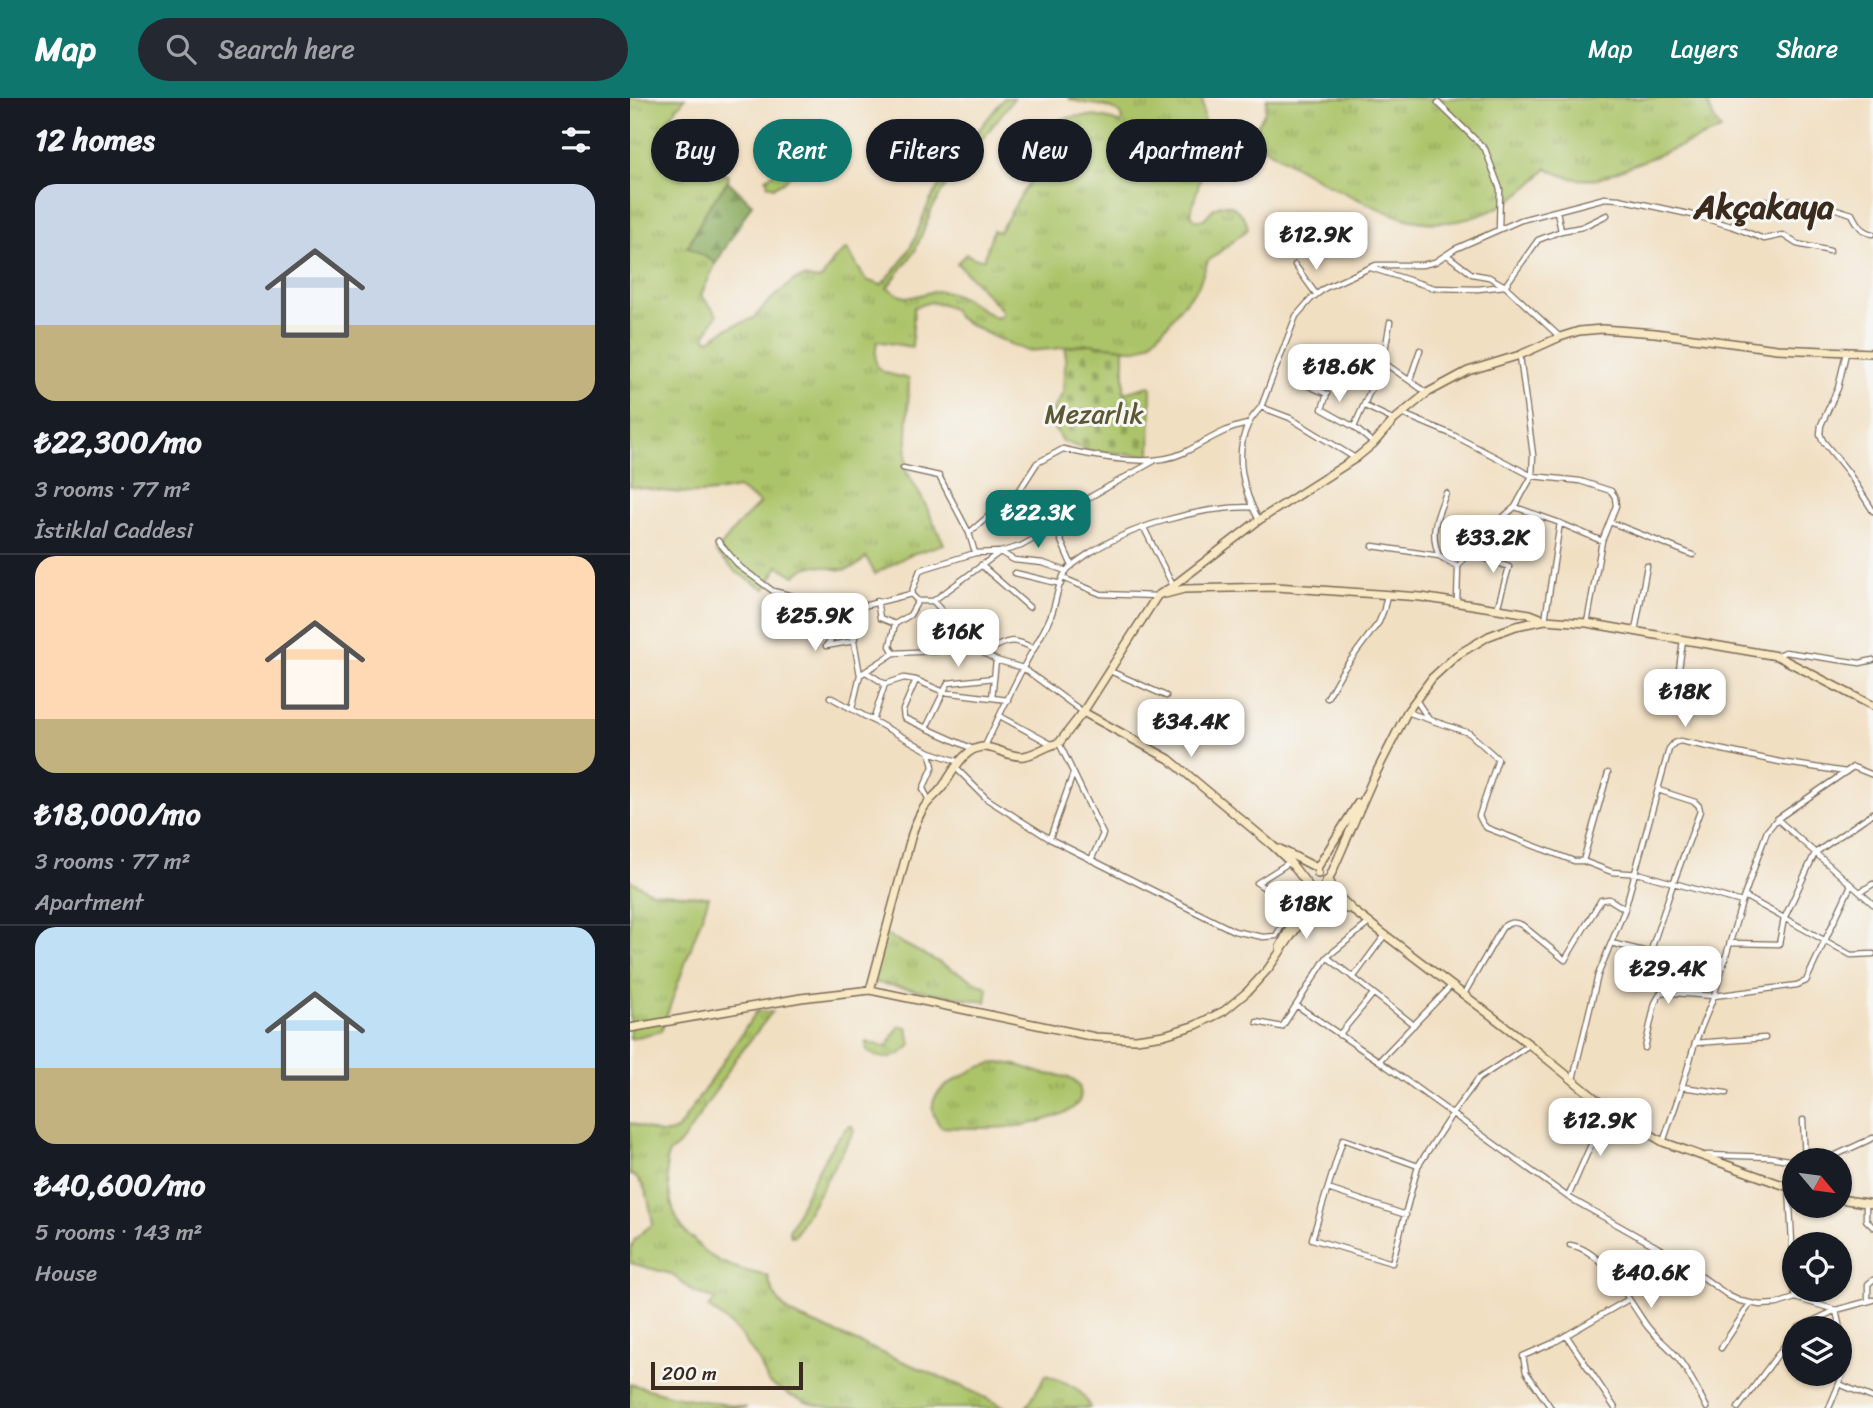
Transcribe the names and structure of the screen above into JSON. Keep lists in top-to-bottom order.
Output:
{
  "districts": ["Akçakaya"],
  "parks": ["Mezarlık"],
  "scale_bar": "200 m",
  "north": "bottom right",
  "page": {
    "header": "Map",
    "search": "Search here",
    "nav": ["Map", "Layers", "Share"],
    "heading": "12 homes",
    "chip": [
      "Buy",
      "Rent",
      "Filters",
      "New",
      "Apartment"
    ],
    "list": [
      {
        "name": "₺22,300/mo",
        "note": "3 rooms · 77 m² · İstiklal Caddesi"
      },
      {
        "name": "₺18,000/mo",
        "note": "3 rooms · 77 m² · Apartment"
      },
      {
        "name": "₺40,600/mo",
        "note": "5 rooms · 143 m² · House"
      }
    ],
    "price": [
      "₺12.9K",
      "₺18.6K",
      "₺22.3K",
      "₺33.2K",
      "₺25.9K",
      "₺16K",
      "₺18K",
      "₺34.4K",
      "₺18K",
      "₺29.4K",
      "₺12.9K",
      "₺40.6K"
    ],
    "scale": "200 m"
  }
}
